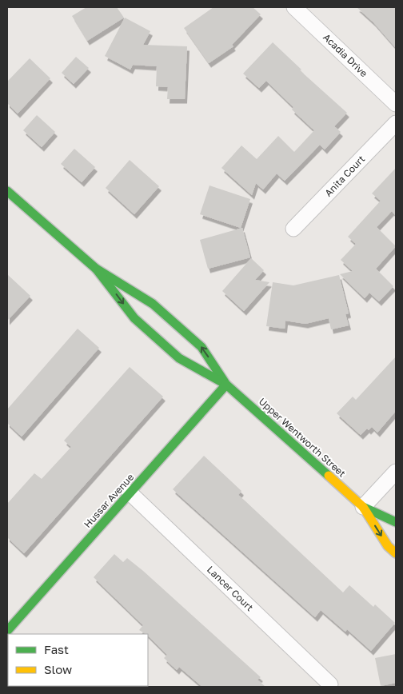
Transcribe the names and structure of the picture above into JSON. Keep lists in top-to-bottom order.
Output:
{
  "streets": {
    "main road": ["Upper Wentworth Street", "Hussar Avenue"],
    "street": ["Acadia Drive", "Anita Court", "Lancer Court"]
  },
  "crossings": [
    ["Upper Wentworth Street", "Hussar Avenue"],
    ["Hussar Avenue", "Lancer Court"]
  ],
  "legend": ["Fast", "Slow"]
}
